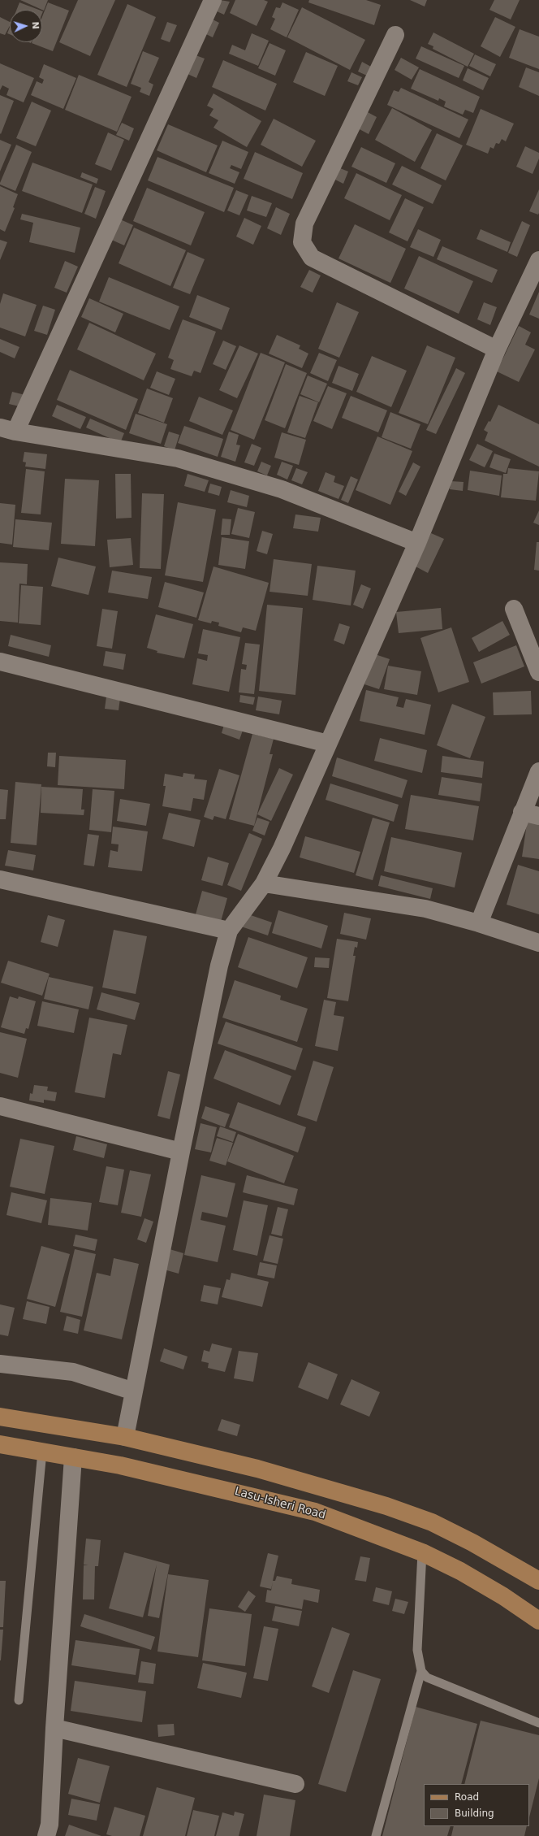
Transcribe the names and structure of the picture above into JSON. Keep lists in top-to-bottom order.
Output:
{
  "streets": {
    "main road": ["Lasu-Isheri Road"]
  },
  "legend": ["Road", "Building"],
  "north": "right"
}
